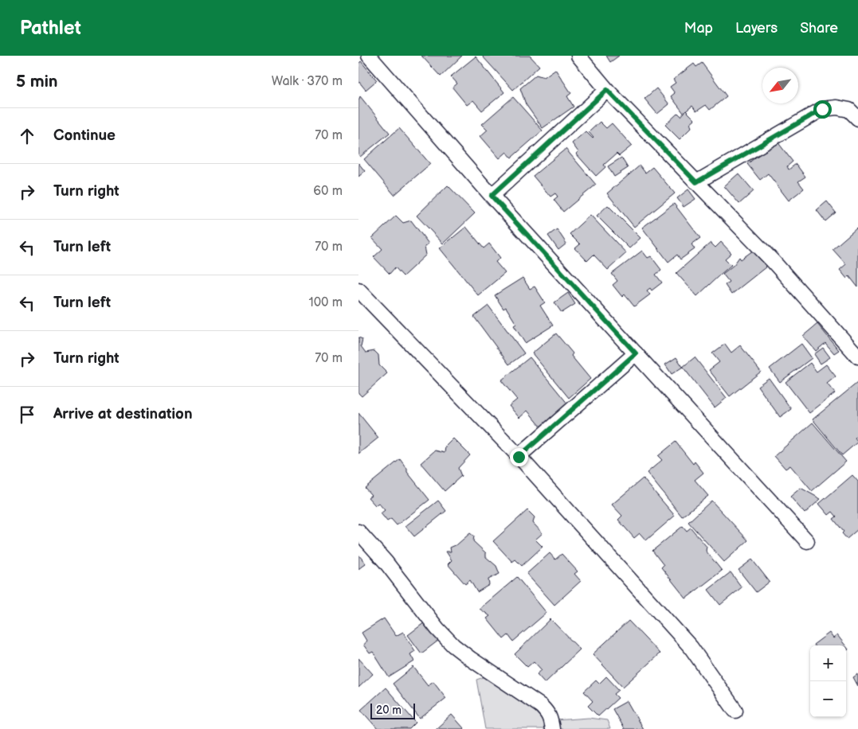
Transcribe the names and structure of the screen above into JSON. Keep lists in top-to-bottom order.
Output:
{
  "scale_bar": "20 m",
  "north": "bottom left",
  "page": {
    "header": "Pathlet",
    "nav": ["Map", "Layers", "Share"],
    "heading": ["5 min", "Walk · 370 m"],
    "list": [
      ["Continue", "70 m"],
      ["Turn right", "60 m"],
      ["Turn left", "70 m"],
      ["Turn left", "100 m"],
      ["Turn right", "70 m"],
      "Arrive at destination"
    ],
    "map_buttons": ["+", "−"],
    "scale": "20 m"
  }
}
